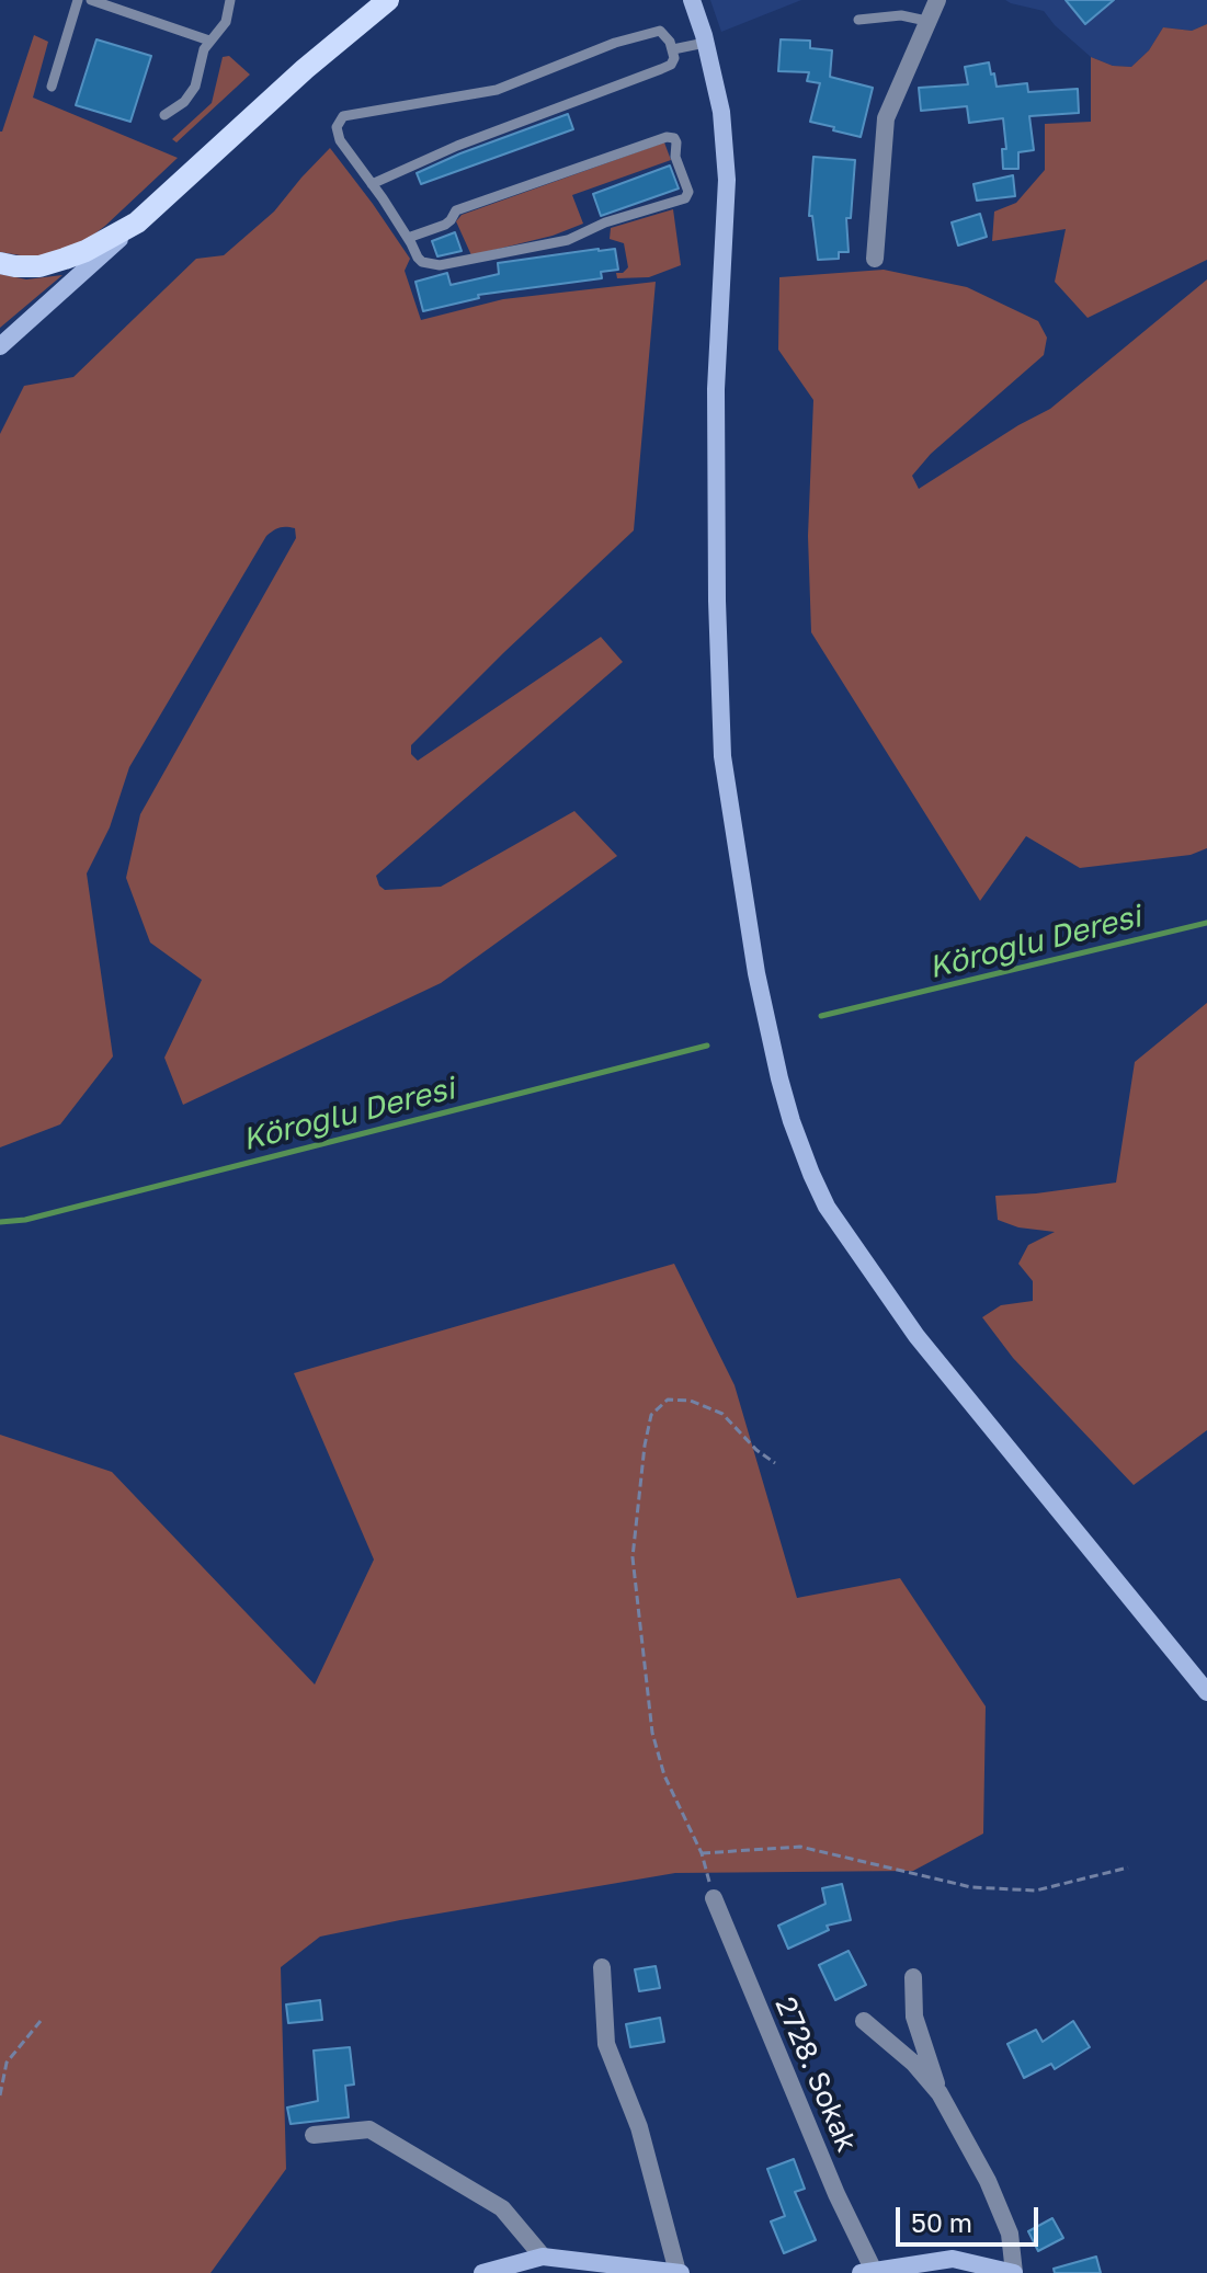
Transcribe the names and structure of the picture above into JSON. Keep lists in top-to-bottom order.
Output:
{
  "streets": {
    "street": ["2728. Sokak"]
  },
  "water": ["Köroğlu Deresi"],
  "scale_bar": "50 m"
}
